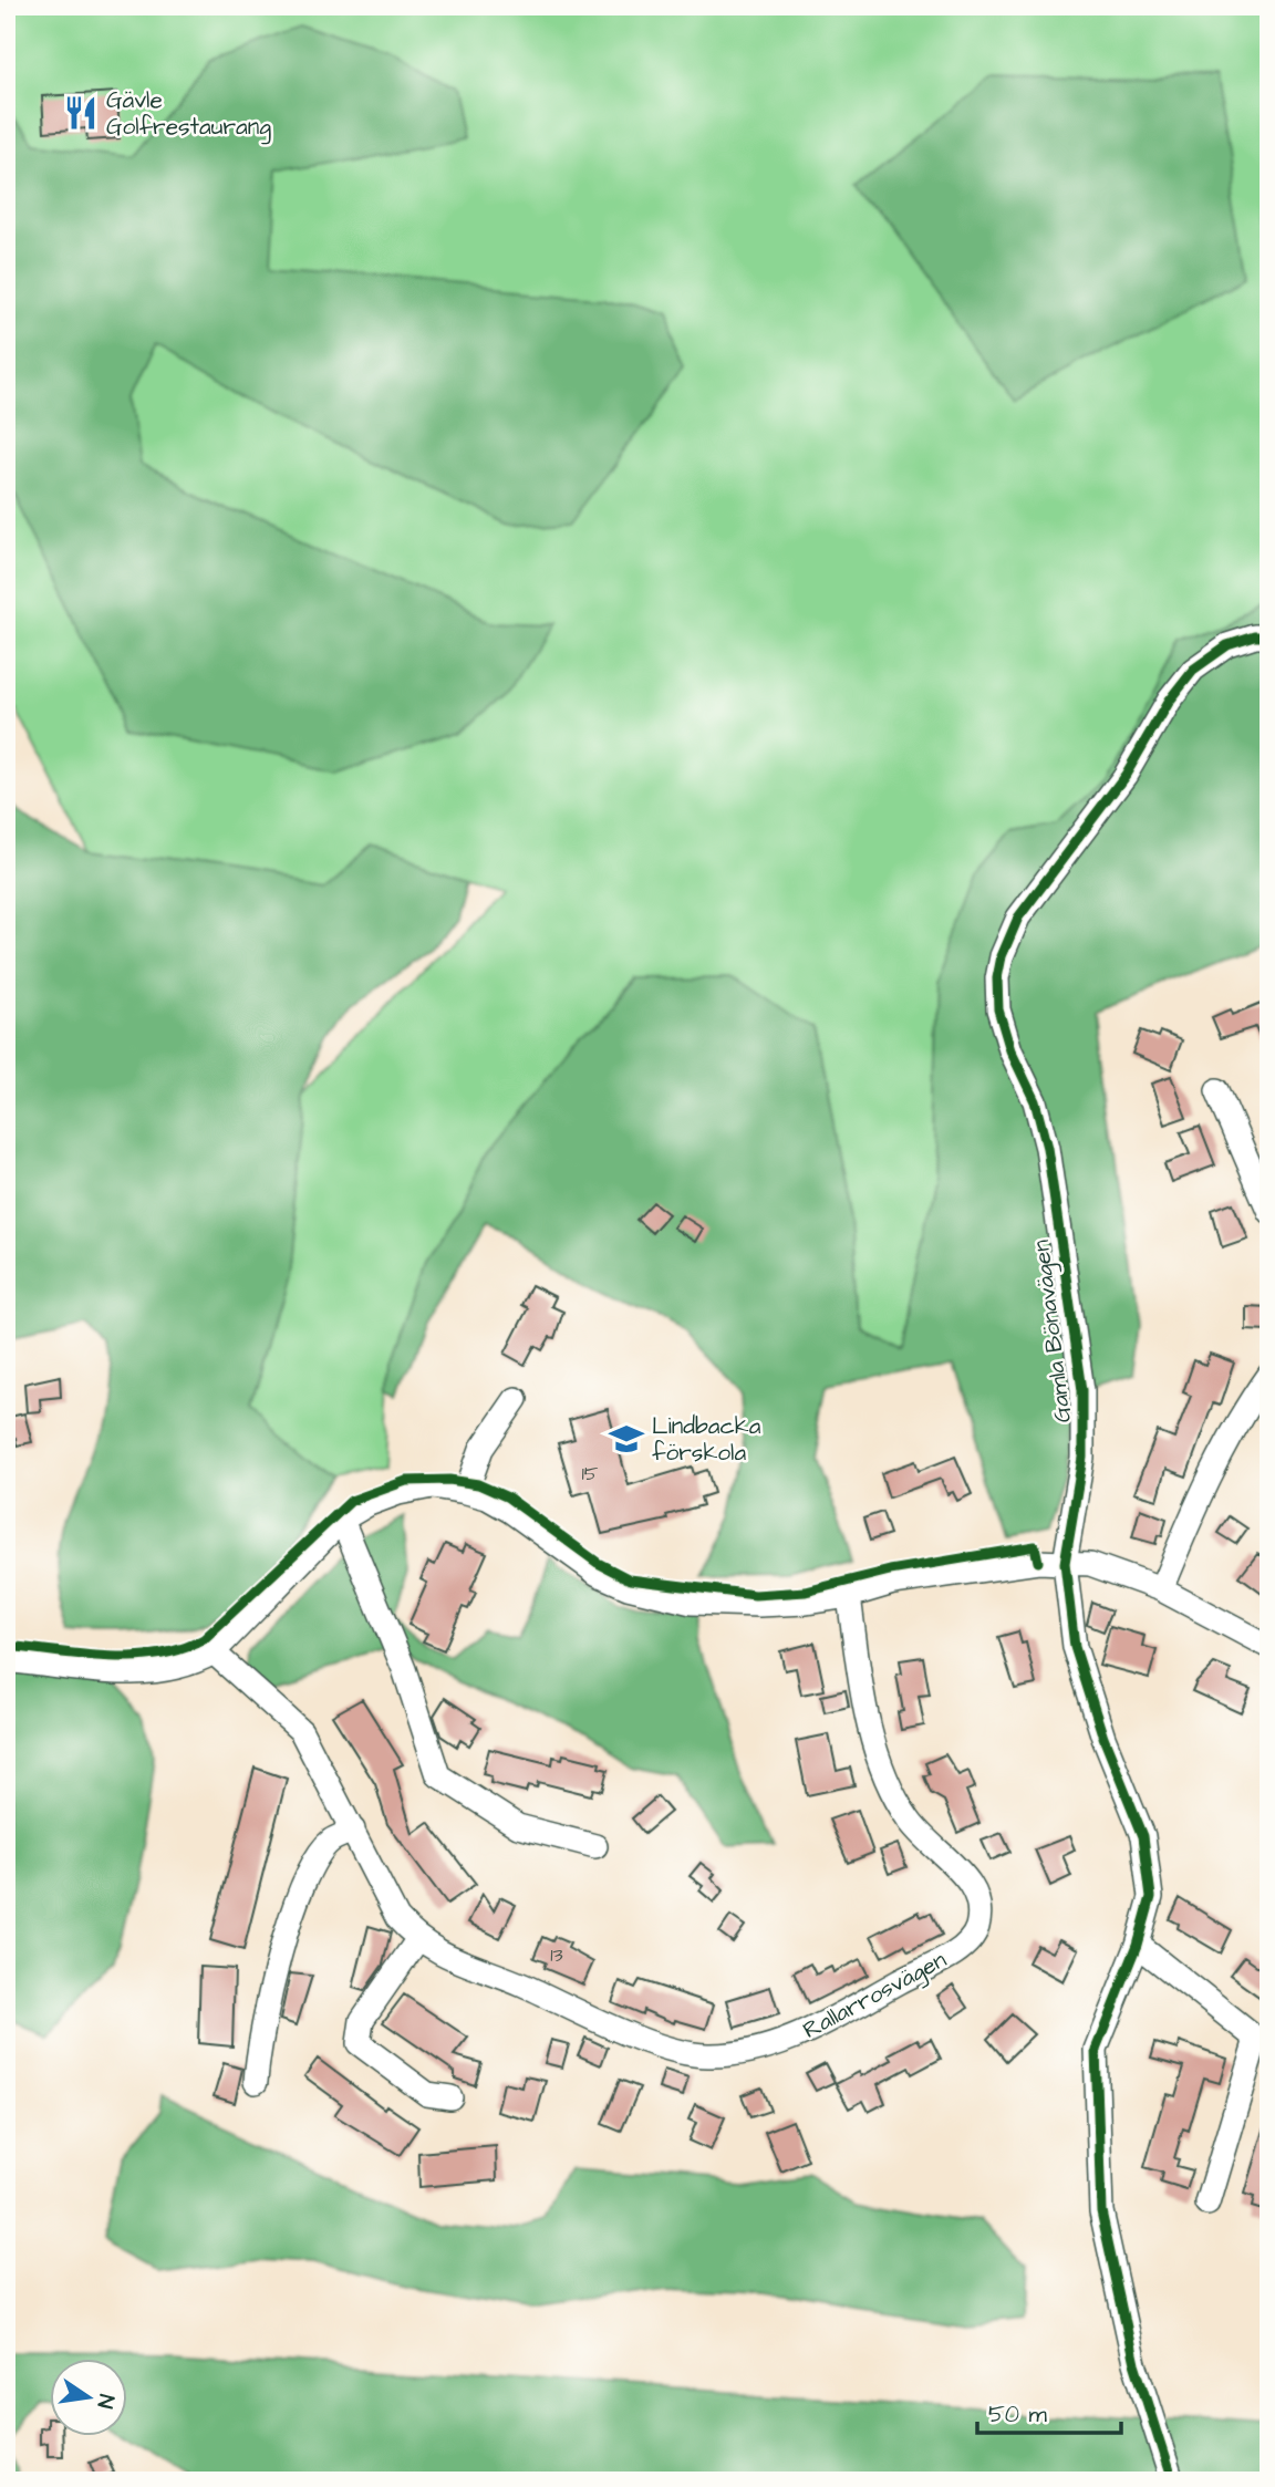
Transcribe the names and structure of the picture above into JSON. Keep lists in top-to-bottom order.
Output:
{
  "streets": {
    "street": ["Gamla Bönavägen", "Rallarrosvägen"]
  },
  "places": {
    "restaurant": ["Gävle Golfrestaurang"],
    "school or university": ["Lindbacka förskola"]
  },
  "house_numbers": ["15", "13"],
  "scale_bar": "50 m",
  "north": "right"
}
